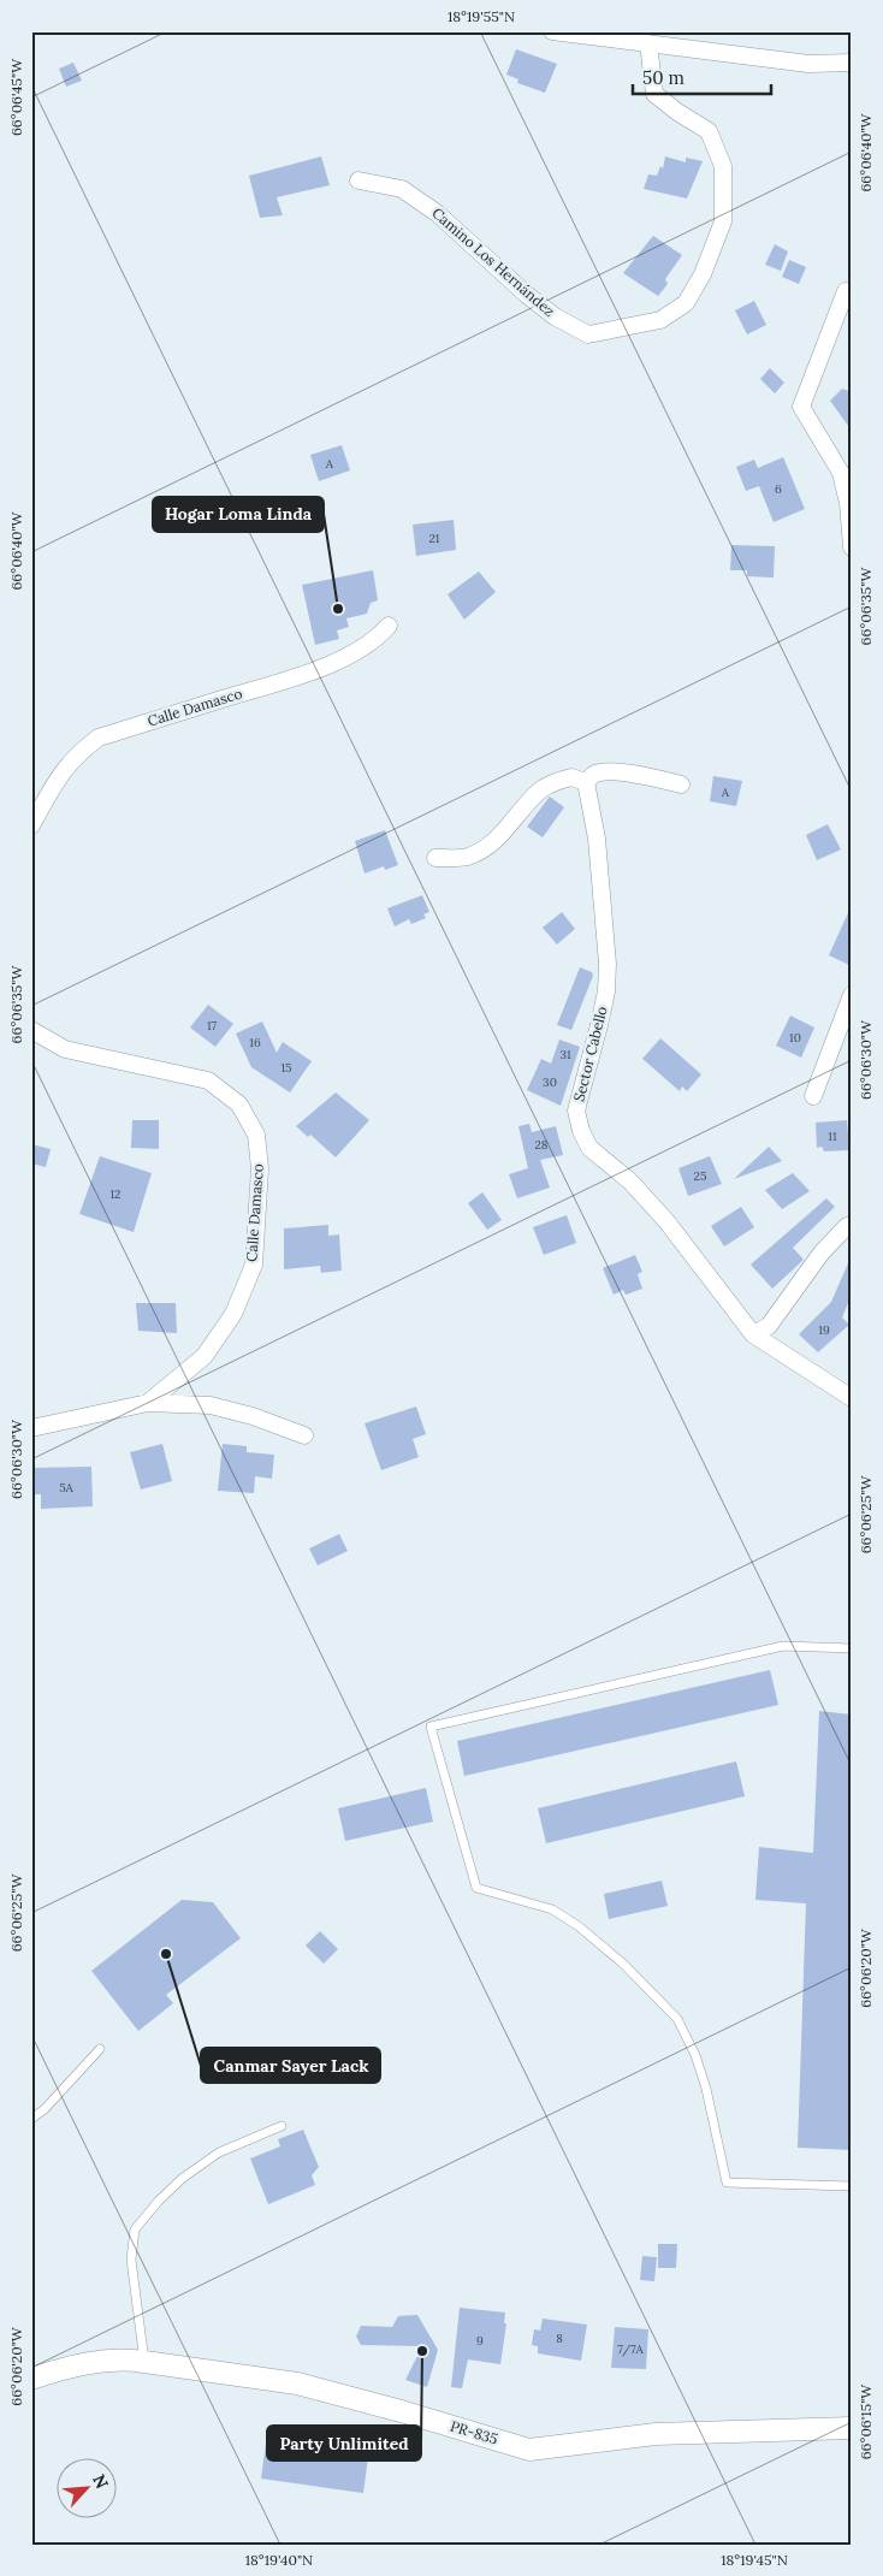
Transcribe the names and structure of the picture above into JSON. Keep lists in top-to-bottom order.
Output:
{
  "streets": {
    "street": [
      "Camino Los Hernández",
      "Calle Damasco",
      "Sector Cabello",
      "PR-835"
    ]
  },
  "places": ["Hogar Loma Linda", "Canmar Sayer Lack", "Party Unlimited"],
  "house_numbers": [
    "A",
    "6",
    "21",
    "A",
    "17",
    "10",
    "16",
    "31",
    "15",
    "30",
    "11",
    "28",
    "25",
    "12",
    "19",
    "5A",
    "8",
    "9",
    "7/7A"
  ],
  "scale_bar": "50 m",
  "north": "top right",
  "coordinates": [
    "18°19'55\"N",
    "66°06'45\"W",
    "66°06'40\"W",
    "66°06'35\"W",
    "66°06'30\"W",
    "66°06'25\"W",
    "66°06'20\"W",
    "66°06'15\"W",
    "18°19'40\"N",
    "18°19'45\"N"
  ]
}
